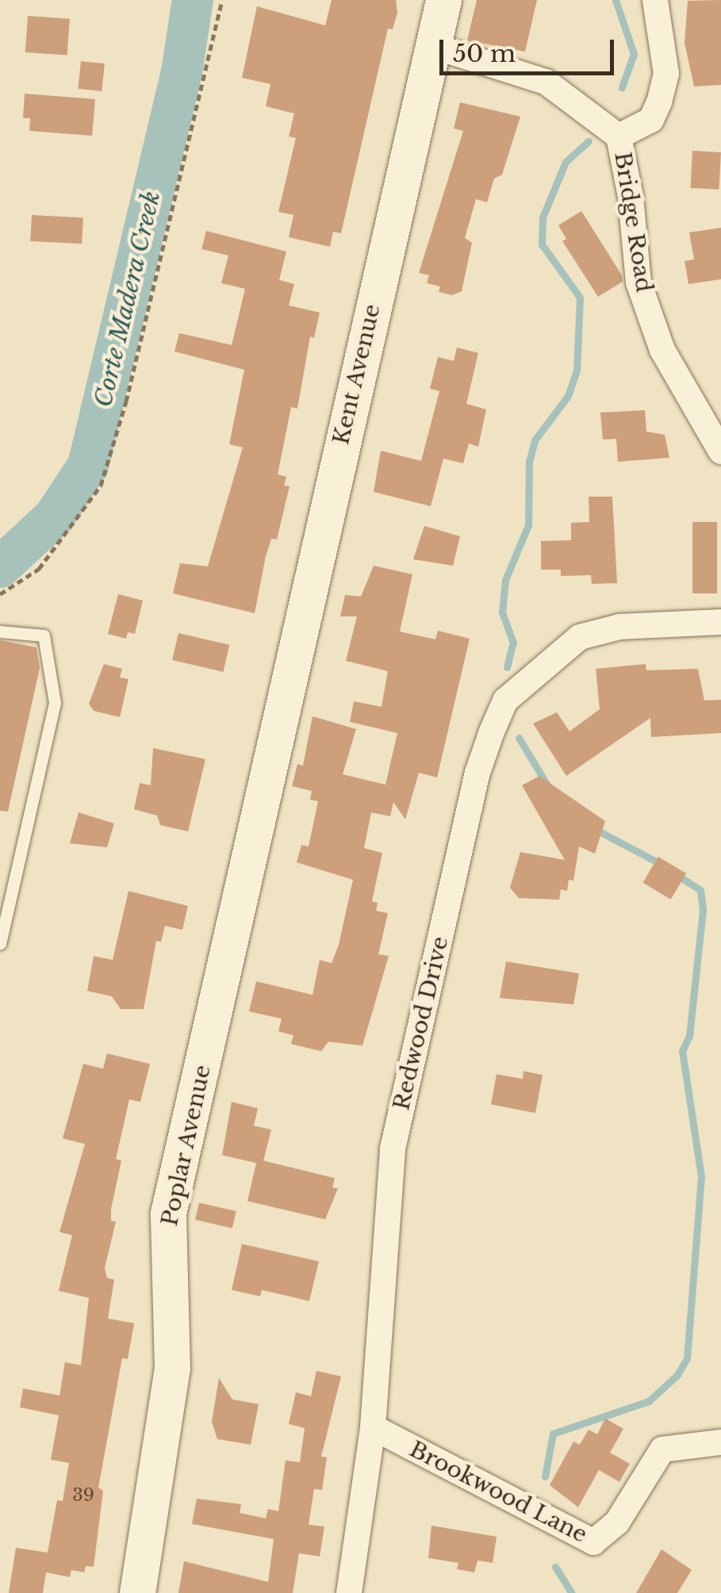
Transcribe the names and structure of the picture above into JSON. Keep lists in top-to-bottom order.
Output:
{
  "streets": {
    "street": [
      "Bridge Road",
      "Kent Avenue",
      "Redwood Drive",
      "Poplar Avenue",
      "Brookwood Lane"
    ]
  },
  "crossings": [
    ["Bridge Road", "Kent Avenue"],
    ["Kent Avenue", "Poplar Avenue"],
    ["Redwood Drive", "Brookwood Lane"]
  ],
  "water": ["Corte Madera Creek"],
  "house_numbers": ["39"],
  "scale_bar": "50 m"
}
